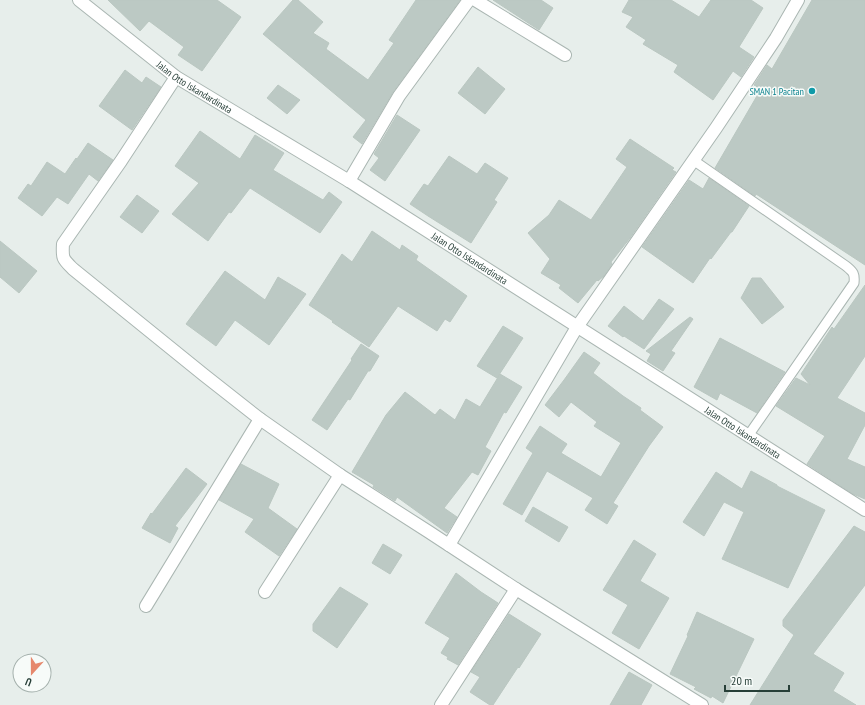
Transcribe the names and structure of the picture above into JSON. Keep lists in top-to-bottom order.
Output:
{
  "streets": {
    "street": ["Jalan Otto Iskandardinata"]
  },
  "places": ["SMAN 1 Pacitan"],
  "scale_bar": "20 m",
  "north": "bottom"
}
